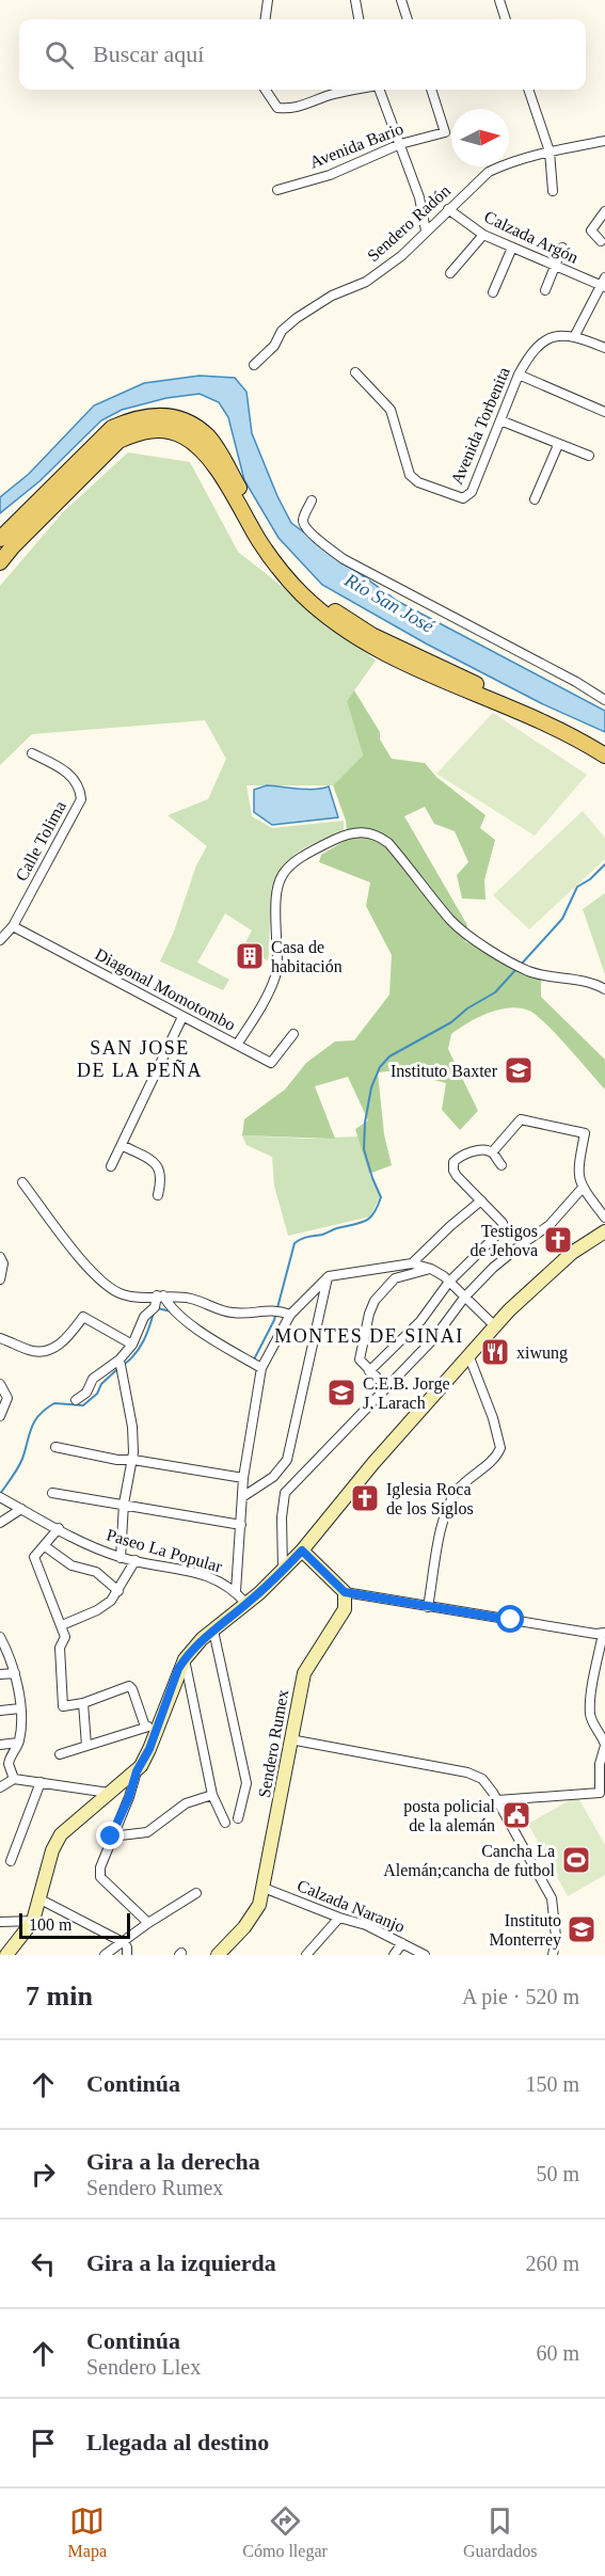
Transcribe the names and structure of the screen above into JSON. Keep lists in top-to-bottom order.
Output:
{
  "streets": {
    "main road": ["Sendero Rumex"],
    "street": [
      "Avenida Bario",
      "Sendero Radón",
      "Calzada Argón",
      "Avenida Torbenita",
      "Calle Tolima",
      "Diagonal Momotombo",
      "Paseo La Popular",
      "Calzada Naranjo"
    ]
  },
  "crossings": [
    ["Sendero Radón", "Calzada Argón"],
    ["Calle Tolima", "Diagonal Momotombo"],
    ["Sendero Rumex", "Calzada Naranjo"]
  ],
  "districts": ["SAN JOSE DE LA PEÑA", "MONTES DE SINAI"],
  "water": ["Río San José"],
  "places": {
    "building": ["Casa de habitación"],
    "school or university": ["Instituto Baxter", "C.E.B. Jorge J. Larach", "Instituto Monterrey"],
    "church": ["Testigos de Jehova", "Iglesia Roca de los Siglos"],
    "restaurant": ["xiwung"],
    "public building": ["posta policial de la alemán"],
    "sports": ["Cancha La Alemán;cancha de futbol"]
  },
  "scale_bar": "100 m",
  "north": "right",
  "page": {
    "search": "Buscar aquí",
    "scale": "100 m",
    "heading": ["7 min", "A pie · 520 m"],
    "list": [
      ["Continúa", "150 m"],
      ["Gira a la derecha", "Sendero Rumex", "50 m"],
      ["Gira a la izquierda", "260 m"],
      ["Continúa", "Sendero Llex", "60 m"],
      "Llegada al destino"
    ],
    "nav": ["Mapa", "Cómo llegar", "Guardados"]
  }
}
